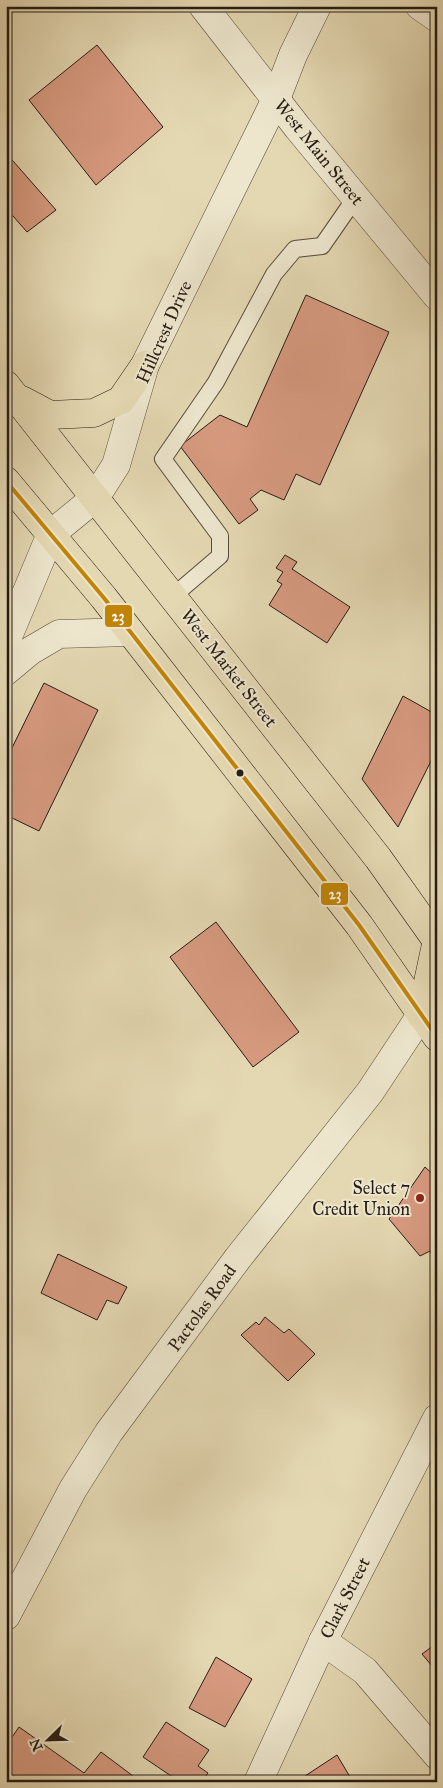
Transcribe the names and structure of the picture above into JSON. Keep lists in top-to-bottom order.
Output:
{
  "streets": {
    "main road": ["West Market Street"],
    "street": [
      "West Main Street",
      "Hillcrest Drive",
      "Pactolas Road",
      "Clark Street"
    ]
  },
  "crossings": [
    ["West Main Street", "Hillcrest Drive"],
    ["Hillcrest Drive", "West Market Street"]
  ],
  "places": ["Select 7 Credit Union"],
  "lines": ["transit line 23"],
  "north": "bottom left"
}
